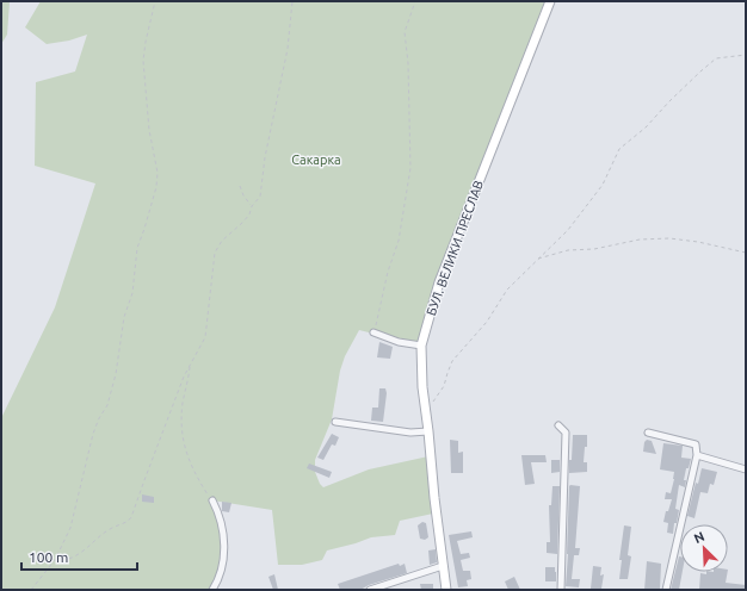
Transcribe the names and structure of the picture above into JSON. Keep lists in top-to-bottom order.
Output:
{
  "streets": {
    "main road": ["БУЛ. ВЕЛИКИ ПРЕСЛАВ"]
  },
  "parks": ["Сакарка"],
  "scale_bar": "100 m",
  "north": "top left"
}
